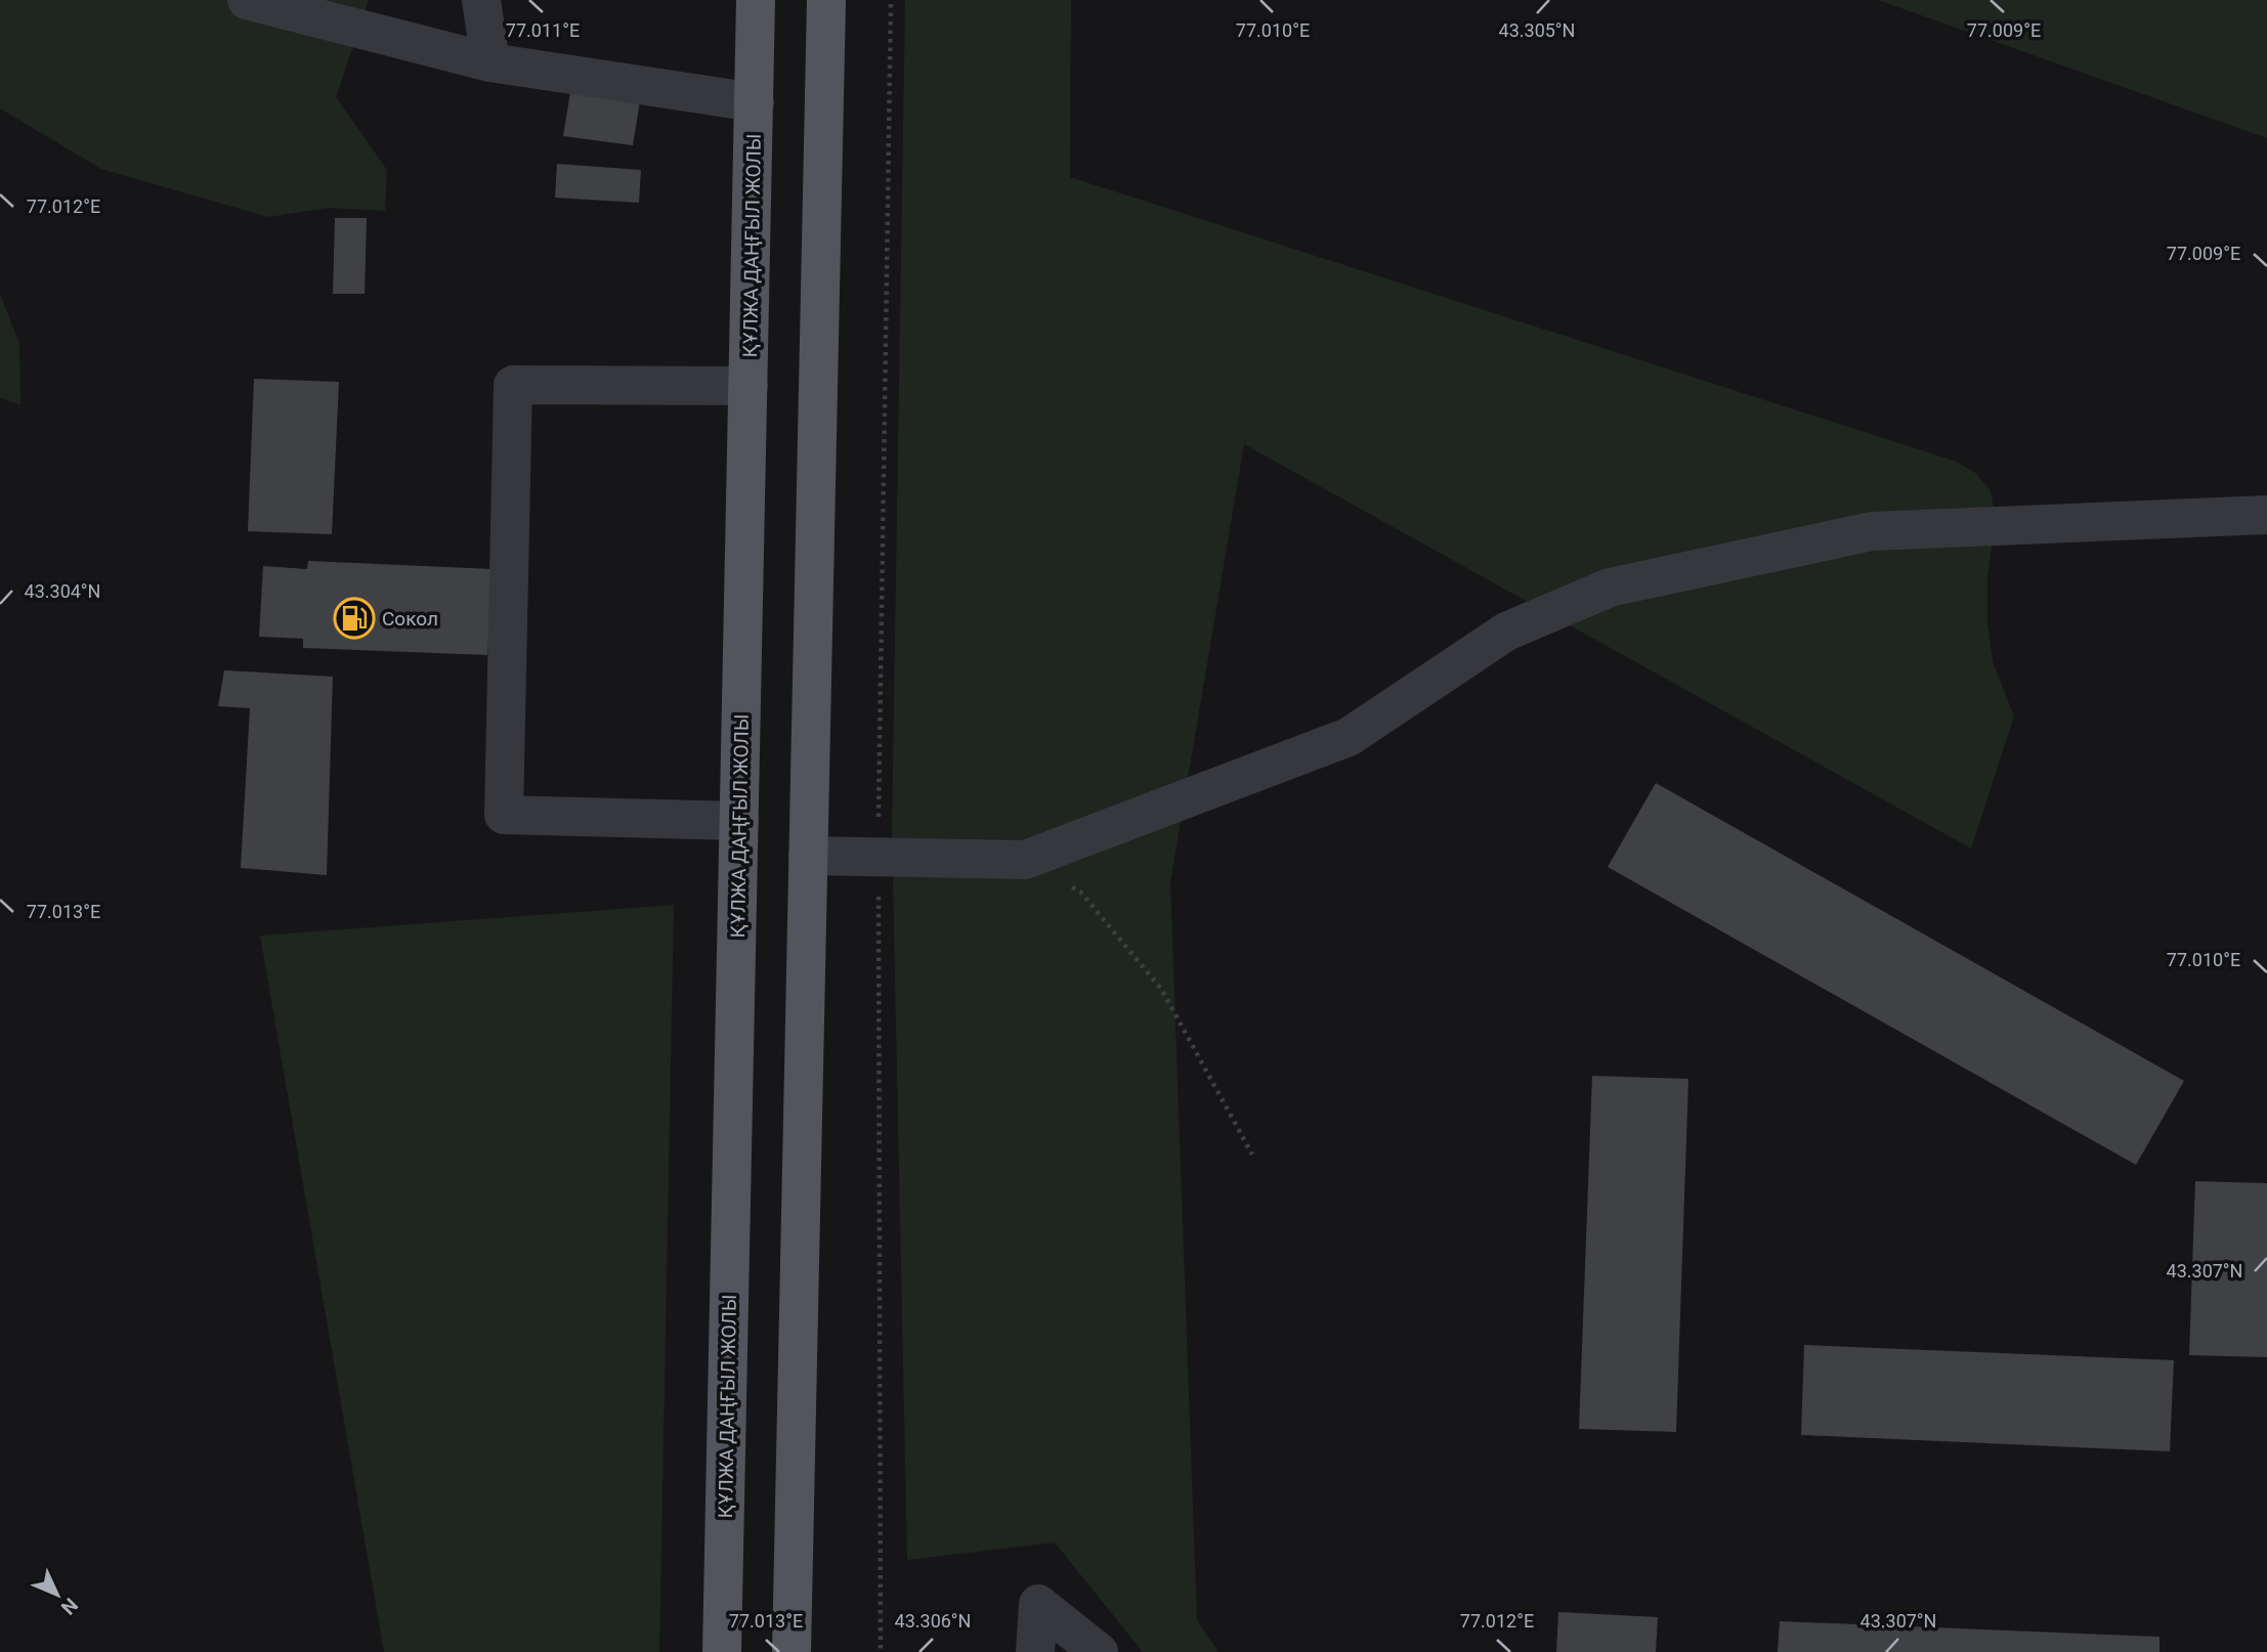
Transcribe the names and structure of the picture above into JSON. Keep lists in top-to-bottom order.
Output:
{
  "streets": {
    "main road": ["ҚҰЛЖА ДАҢҒЫЛ ЖОЛЫ"]
  },
  "places": {
    "fuel station": ["Сокол"]
  },
  "north": "bottom right",
  "coordinates": [
    "77.011°E",
    "77.010°E",
    "77.009°E",
    "43.305°N",
    "77.012°E",
    "43.304°N",
    "77.013°E",
    "43.307°N",
    "43.306°N"
  ]
}
